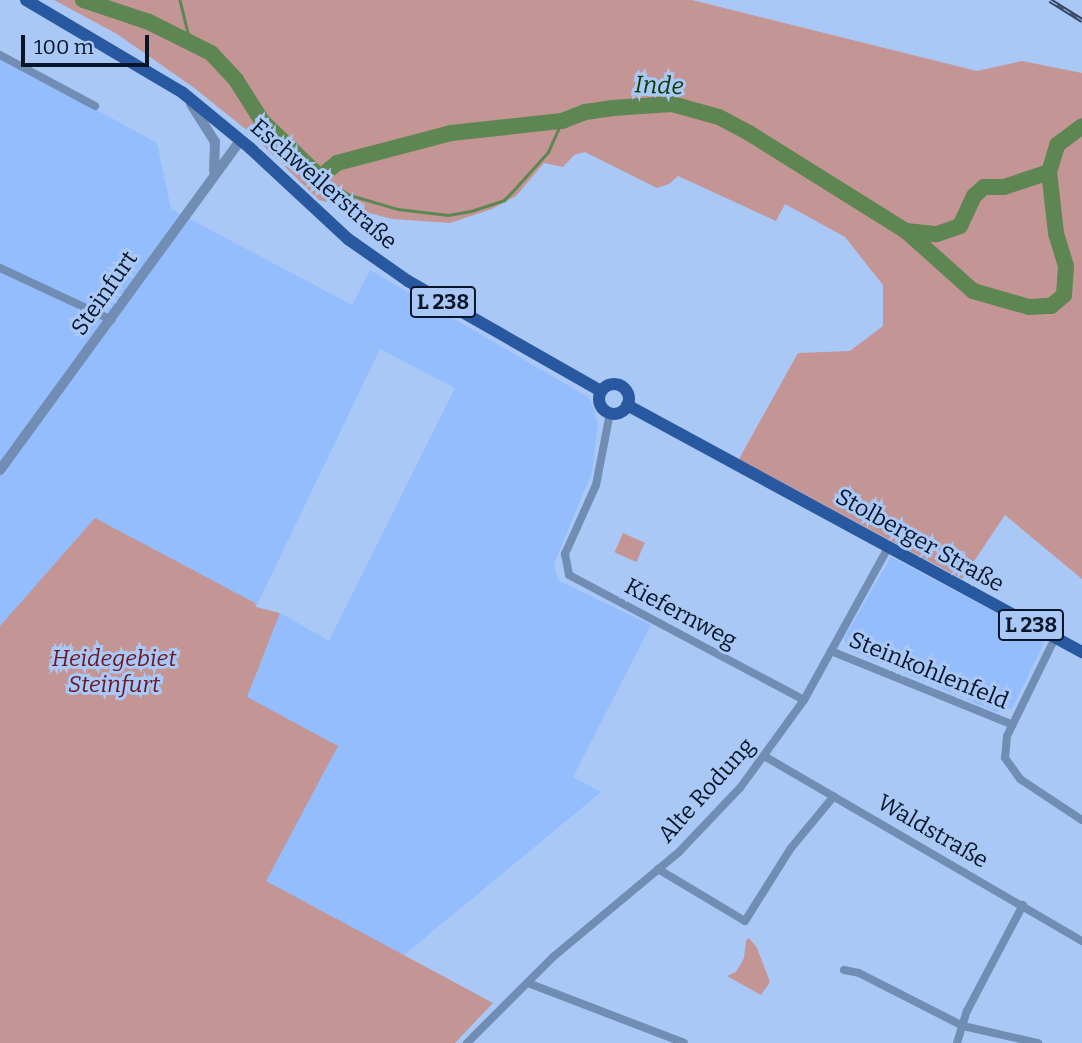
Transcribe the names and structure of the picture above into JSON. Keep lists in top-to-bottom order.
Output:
{
  "streets": {
    "main road": ["Eschweilerstraße", "L 238", "Stolberger Straße"],
    "street": [
      "Steinfurt",
      "Kiefernweg",
      "Steinkohlenfeld",
      "Alte Rodung",
      "Waldstraße"
    ]
  },
  "crossings": [
    ["Eschweilerstraße", "Steinfurt"],
    ["Eschweilerstraße", "L 238"],
    ["Eschweilerstraße", "Stolberger Straße"],
    ["Eschweilerstraße", "Kiefernweg"],
    ["L 238", "Stolberger Straße"],
    ["L 238", "Kiefernweg"],
    ["Stolberger Straße", "Kiefernweg"],
    ["Stolberger Straße", "Alte Rodung"],
    ["Kiefernweg", "Alte Rodung"],
    ["Steinkohlenfeld", "Alte Rodung"],
    ["Alte Rodung", "Waldstraße"]
  ],
  "water": ["Inde"],
  "parks": ["Heidegebiet Steinfurt"],
  "scale_bar": "100 m"
}
